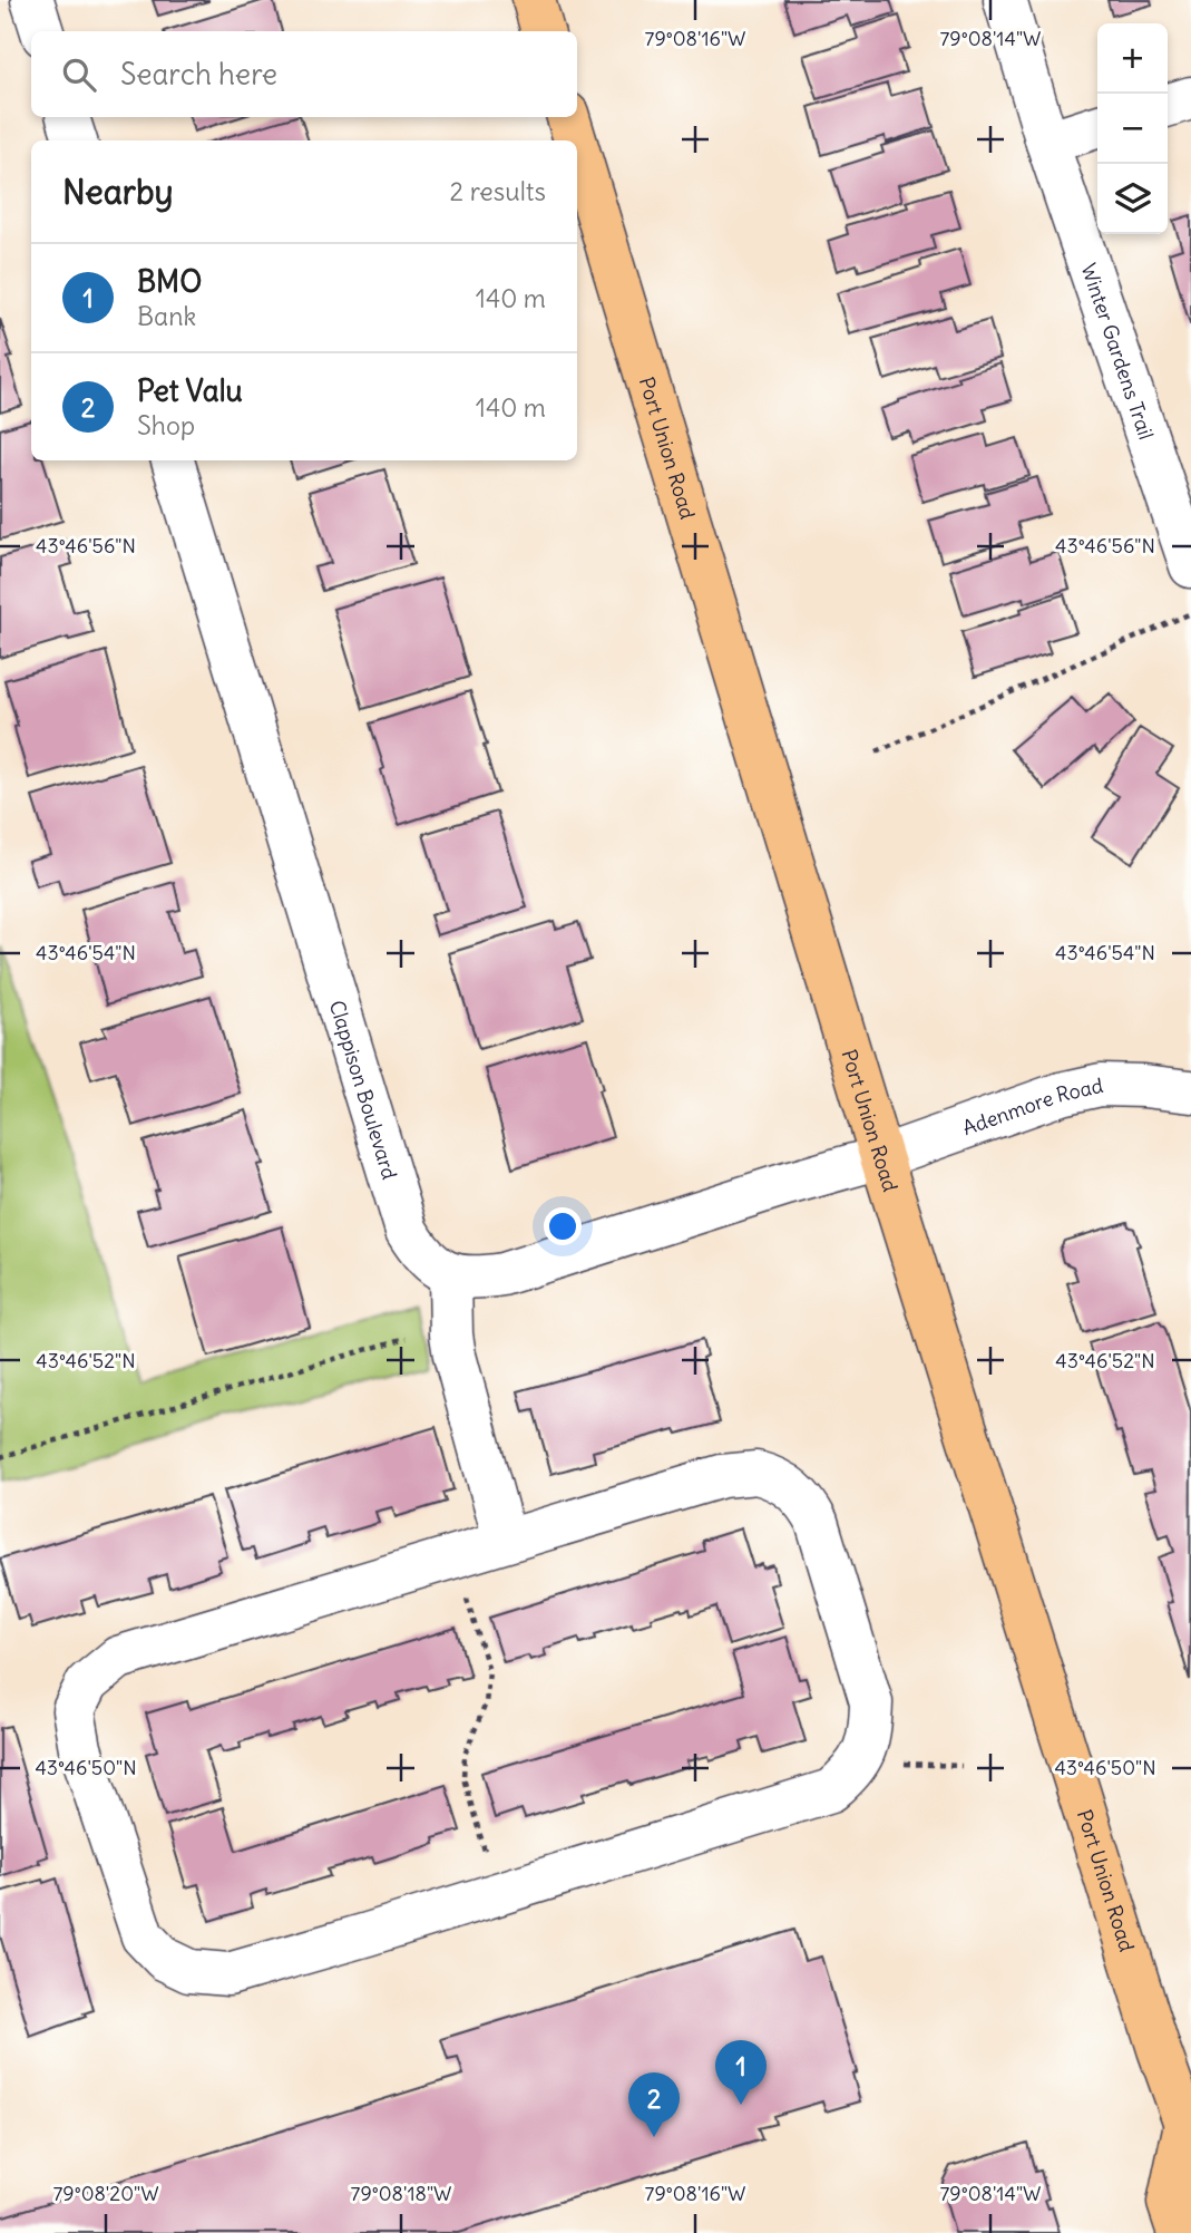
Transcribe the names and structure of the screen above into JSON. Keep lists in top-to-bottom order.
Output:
{
  "streets": {
    "main road": ["Port Union Road"],
    "street": ["Winter Gardens Trail", "Clappison Boulevard", "Adenmore Road"]
  },
  "crossings": [
    ["Port Union Road", "Adenmore Road"]
  ],
  "page": {
    "map_buttons": ["+", "−"],
    "search": "Search here",
    "heading": ["Nearby", "2 results"],
    "list": [
      {
        "mark": "1",
        "name": "BMO",
        "note": "Bank",
        "value": "140 m"
      },
      {
        "mark": "2",
        "name": "Pet Valu",
        "note": "Shop",
        "value": "140 m"
      }
    ],
    "pins": ["1", "2"]
  },
  "coordinates": [
    "79°08'16\"W",
    "79°08'14\"W",
    "43°46'56\"N",
    "43°46'54\"N",
    "43°46'52\"N",
    "43°46'50\"N",
    "79°08'20\"W",
    "79°08'18\"W"
  ]
}
